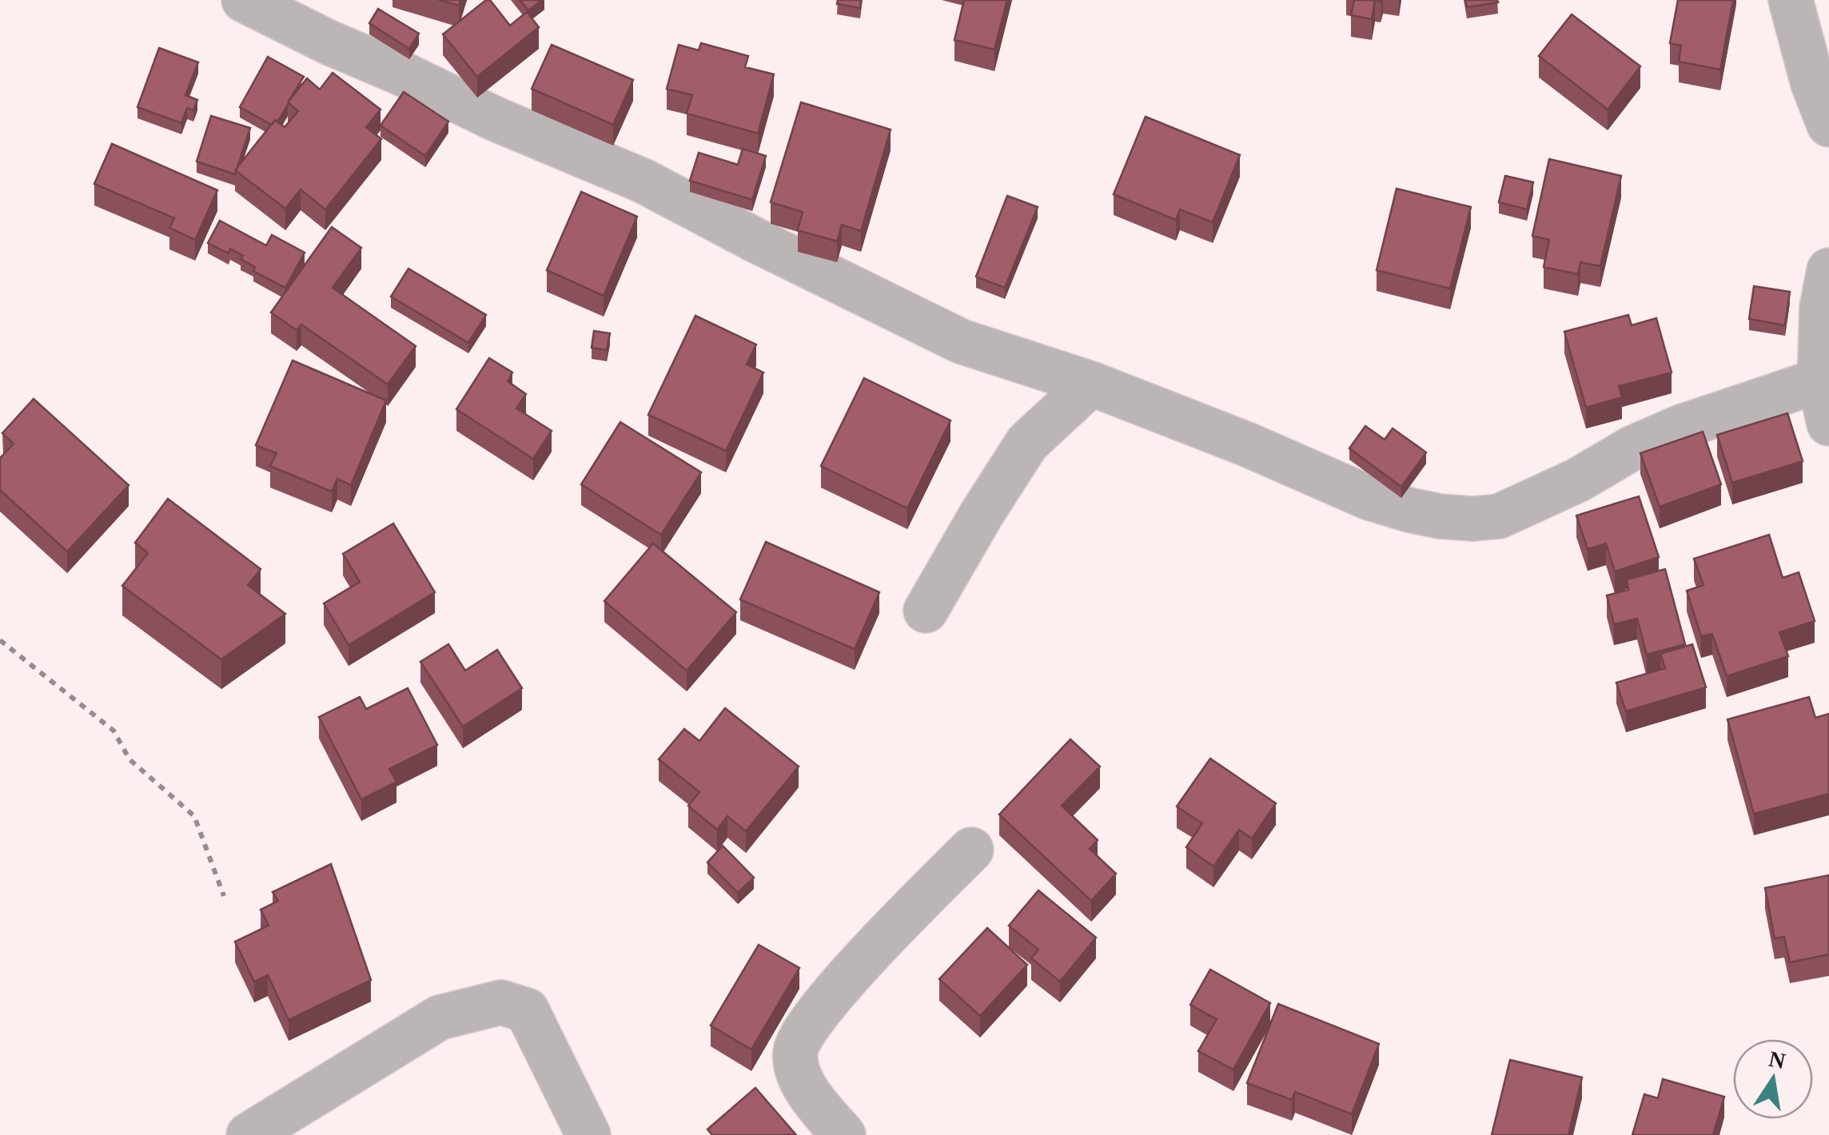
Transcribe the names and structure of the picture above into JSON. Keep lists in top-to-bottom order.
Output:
{
  "north": "top"
}
